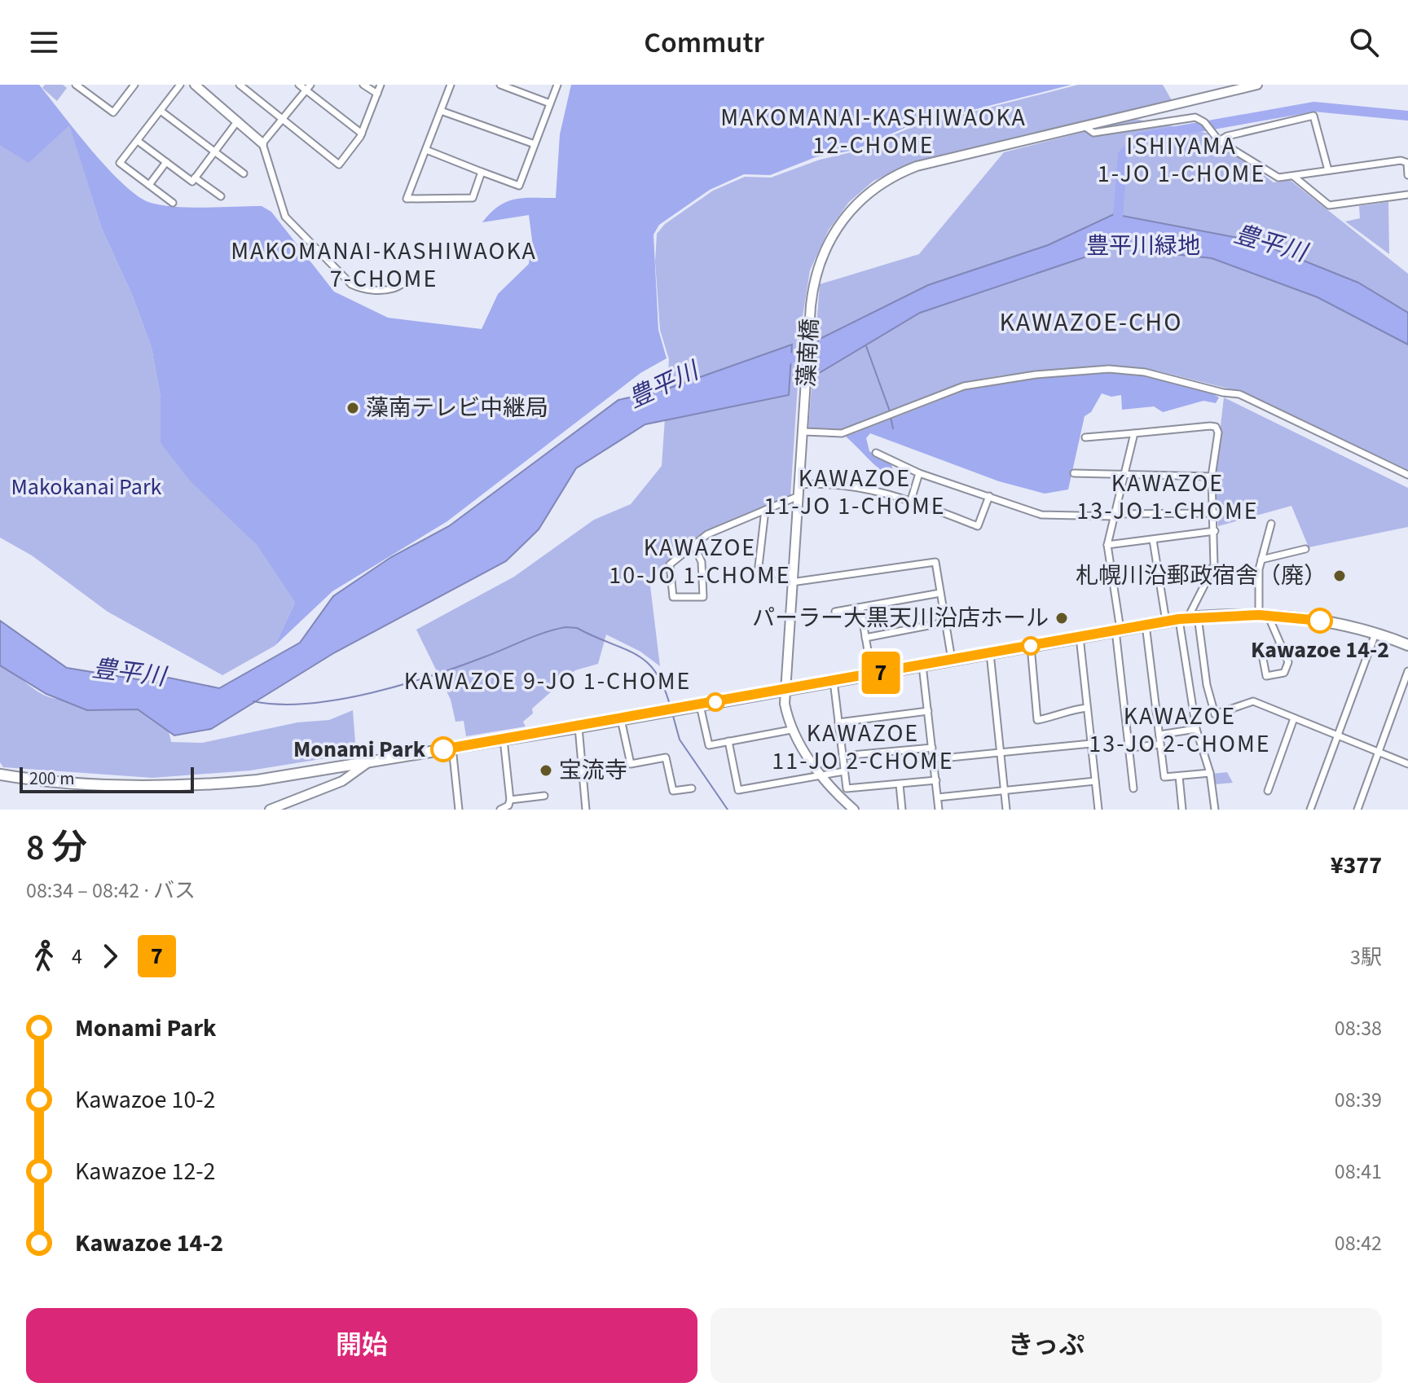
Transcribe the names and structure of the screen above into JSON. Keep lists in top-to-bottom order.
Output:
{
  "streets": {
    "street": ["藻南橋"]
  },
  "districts": [
    "MAKOMANAI-KASHIWAOKA 12-CHOME",
    "ISHIYAMA 1-JO 1-CHOME",
    "MAKOMANAI-KASHIWAOKA 7-CHOME",
    "KAWAZOE-CHO",
    "KAWAZOE 11-JO 1-CHOME",
    "KAWAZOE 13-JO 1-CHOME",
    "KAWAZOE 10-JO 1-CHOME",
    "KAWAZOE 9-JO 1-CHOME",
    "KAWAZOE 13-JO 2-CHOME",
    "KAWAZOE 11-JO 2-CHOME"
  ],
  "water": ["豊平川"],
  "parks": ["豊平川緑地", "Makokanai Park"],
  "places": [
    "藻南テレビ中継局",
    "札幌川沿郵政宿舎（廃）",
    "パーラー大黒天川沿店ホール",
    "Kawazoe 14-2",
    "Monami Park",
    "宝流寺"
  ],
  "lines": ["bus line 7"],
  "scale_bar": "200 m",
  "page": {
    "header": "Commutr",
    "on_map": "7",
    "scale": "200 m",
    "heading": ["8 分", "08:34 – 08:42 · バス", "¥377"],
    "legs": ["4", "7", "3駅"],
    "list": [
      {
        "name": "Monami Park",
        "value": "08:38"
      },
      {
        "name": "Kawazoe 10-2",
        "value": "08:39"
      },
      {
        "name": "Kawazoe 12-2",
        "value": "08:41"
      },
      {
        "name": "Kawazoe 14-2",
        "value": "08:42"
      }
    ],
    "buttons": ["開始", "きっぷ"]
  }
}
